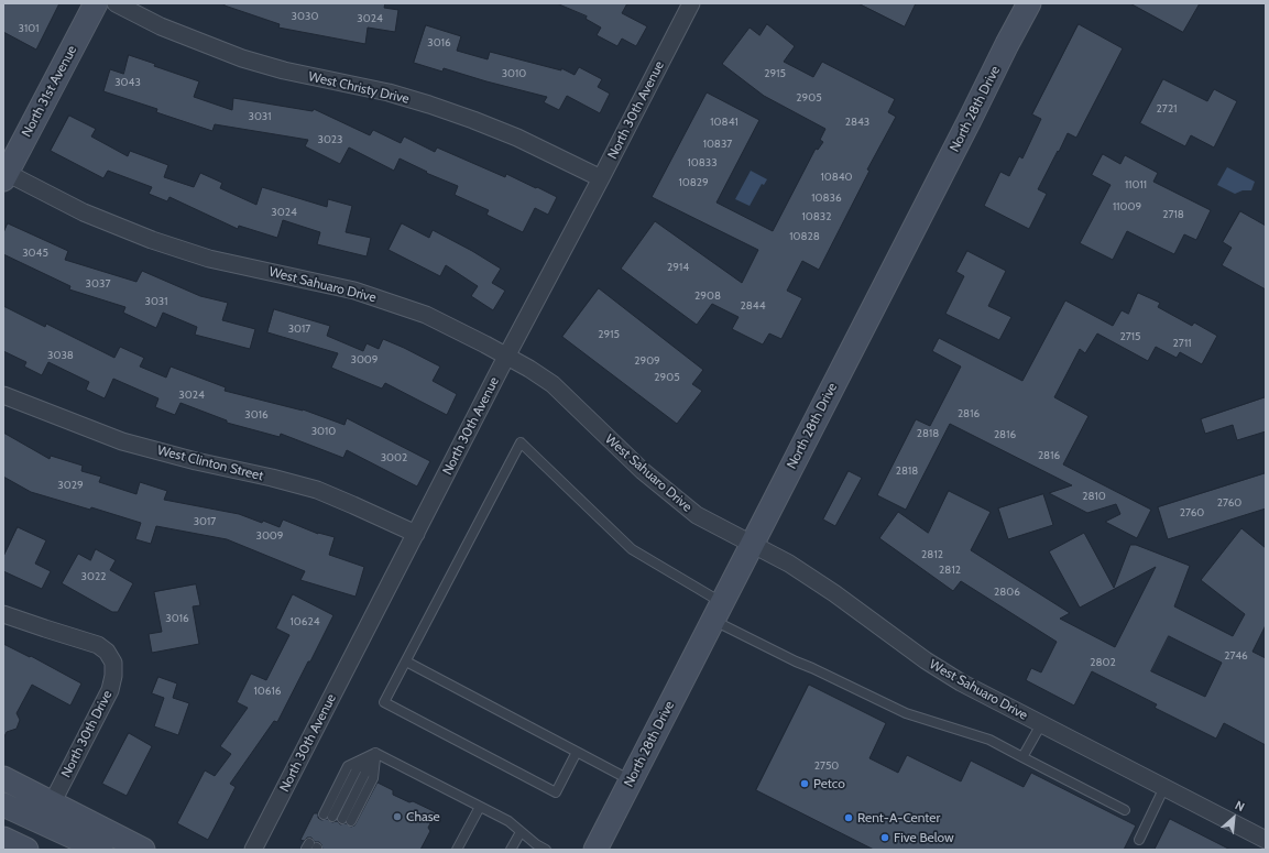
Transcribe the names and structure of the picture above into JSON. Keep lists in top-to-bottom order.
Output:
{
  "streets": {
    "street": [
      "West Christy Drive",
      "North 31st Avenue",
      "North 28th Drive",
      "North 30th Avenue",
      "West Sahuaro Drive",
      "West Clinton Street",
      "North 30th Drive"
    ]
  },
  "crossings": [
    ["West Christy Drive", "North 30th Avenue"],
    ["North 31st Avenue", "West Sahuaro Drive"],
    ["North 28th Drive", "West Sahuaro Drive"],
    ["North 30th Avenue", "West Sahuaro Drive"],
    ["North 30th Avenue", "West Clinton Street"]
  ],
  "places": [
    "Petco",
    "Chase",
    "Rent-A-Center",
    "Five Below"
  ],
  "house_numbers": [
    "3030",
    "3024",
    "3101",
    "3016",
    "3010",
    "2915",
    "3043",
    "2905",
    "2721",
    "3031",
    "10841",
    "2843",
    "3023",
    "10837",
    "10833",
    "10840",
    "10829",
    "11011",
    "10836",
    "11009",
    "3024",
    "2718",
    "10832",
    "10828",
    "3045",
    "2914",
    "3037",
    "2908",
    "3031",
    "2844",
    "3017",
    "2915",
    "2715",
    "2711",
    "3038",
    "3009",
    "2909",
    "2905",
    "3024",
    "2816",
    "3016",
    "3010",
    "2818",
    "2816",
    "2816",
    "3002",
    "2818",
    "3029",
    "2810",
    "2760",
    "2760",
    "3017",
    "3009",
    "2812",
    "2812",
    "3022",
    "2806",
    "3016",
    "10624",
    "2746",
    "2802",
    "10616",
    "2750"
  ],
  "north": "top right"
}
